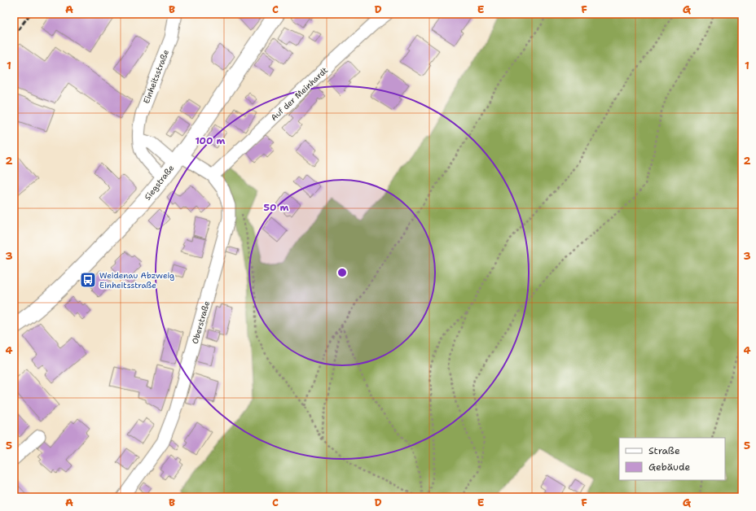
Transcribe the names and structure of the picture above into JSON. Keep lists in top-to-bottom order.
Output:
{
  "streets": {
    "street": [
      "Einheitsstraße",
      "Auf der Meinhardt",
      "Siegstraße",
      "Oberstraße"
    ]
  },
  "crossings": [
    ["Einheitsstraße", "Siegstraße"],
    ["Auf der Meinhardt", "Oberstraße"],
    ["Siegstraße", "Oberstraße"]
  ],
  "places": {
    "bus stop": ["Weidenau Abzweig Einheitsstraße"]
  },
  "legend": ["Straße", "Gebäude"],
  "grid": {
    "columns": [
      "A",
      "B",
      "C",
      "D",
      "E",
      "F",
      "G"
    ],
    "rows": [
      "1",
      "2",
      "3",
      "4",
      "5"
    ]
  },
  "rings": ["100 m", "50 m"]
}
